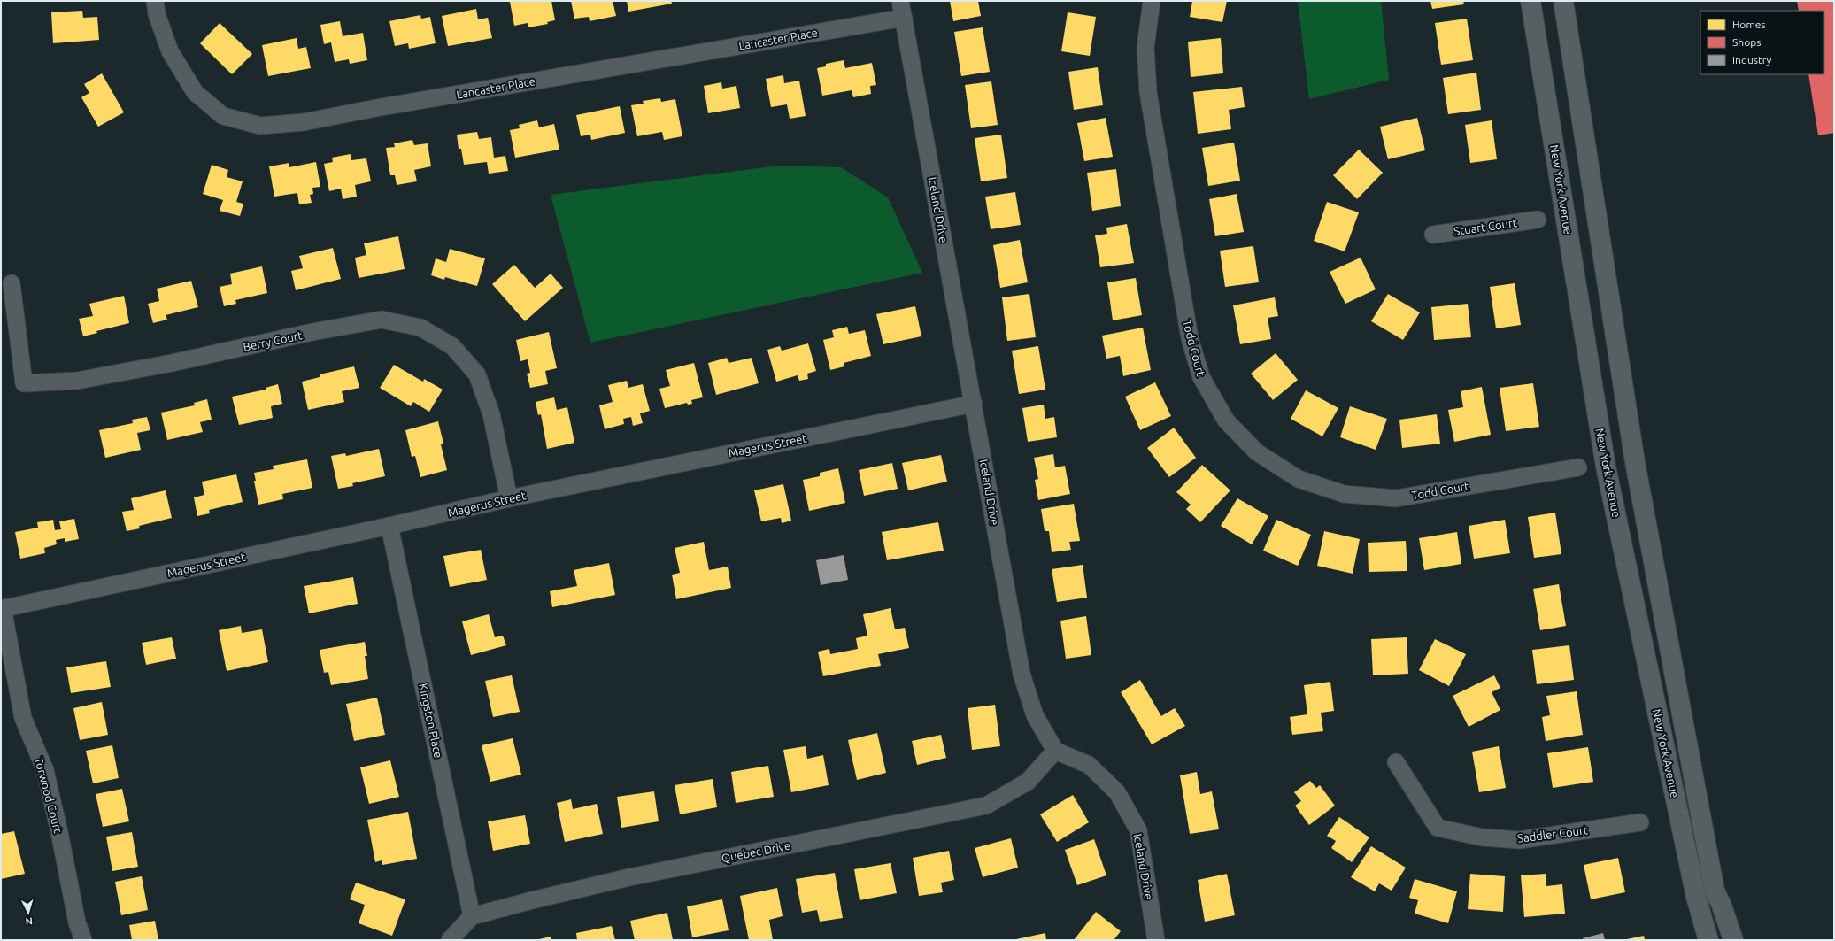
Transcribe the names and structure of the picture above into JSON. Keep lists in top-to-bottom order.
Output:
{
  "streets": {
    "street": [
      "Lancaster Place",
      "New York Avenue",
      "Iceland Drive",
      "Stuart Court",
      "Berry Court",
      "Todd Court",
      "Magerus Street",
      "Kingston Place",
      "Torwood Court",
      "Saddler Court",
      "Quebec Drive"
    ]
  },
  "crossings": [
    ["Lancaster Place", "Iceland Drive"],
    ["Iceland Drive", "Magerus Street"],
    ["Iceland Drive", "Quebec Drive"],
    ["Berry Court", "Magerus Street"],
    ["Magerus Street", "Kingston Place"],
    ["Magerus Street", "Torwood Court"],
    ["Kingston Place", "Quebec Drive"]
  ],
  "legend": ["Homes", "Shops", "Industry"],
  "north": "bottom"
}
